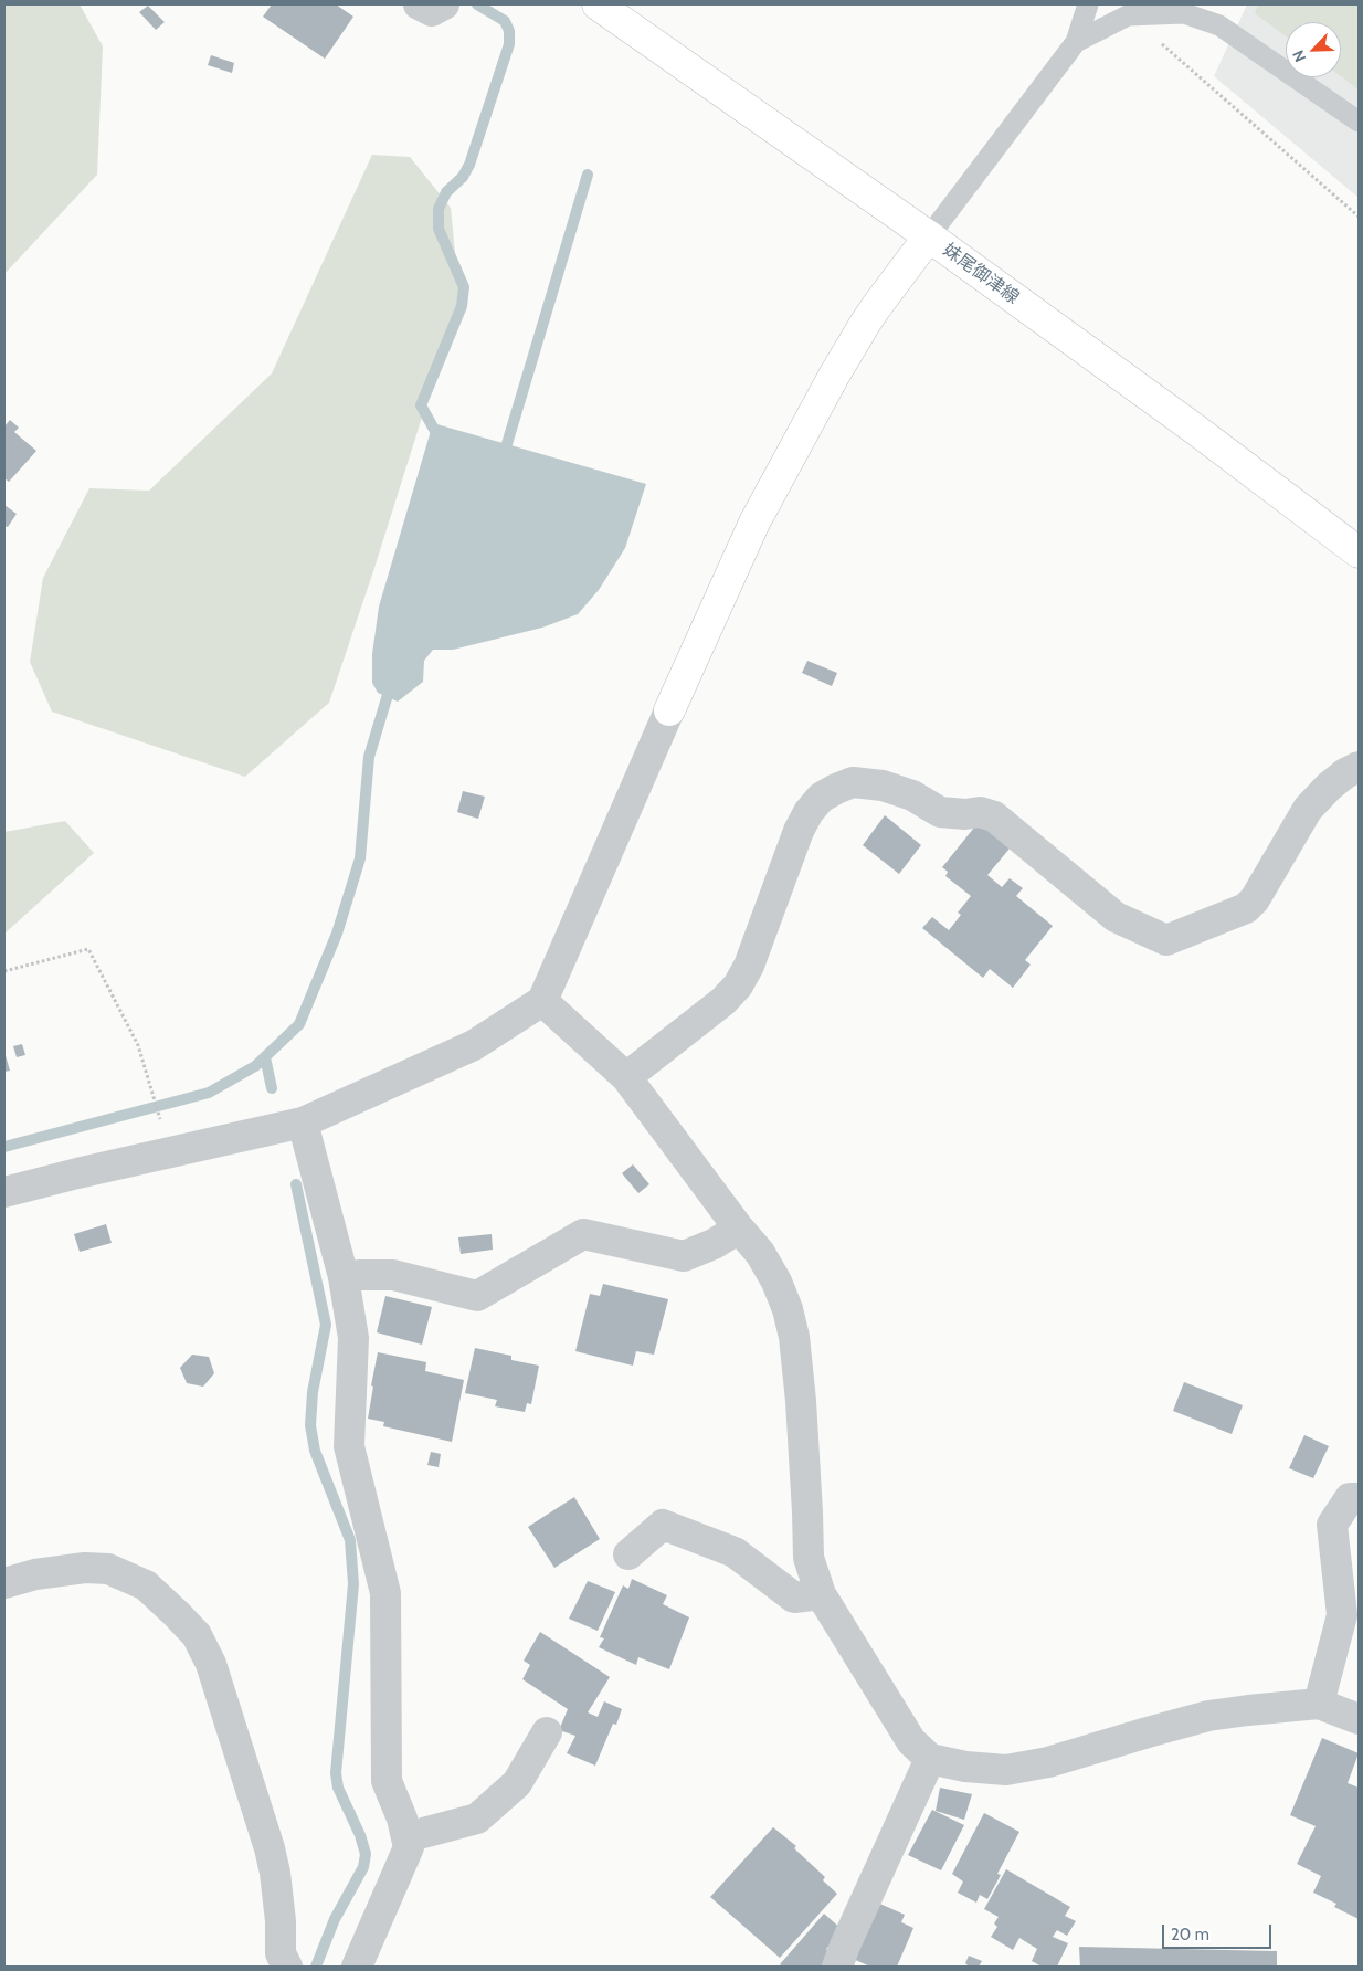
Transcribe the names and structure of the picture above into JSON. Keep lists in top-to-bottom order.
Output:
{
  "streets": {
    "main road": ["妹尾御津線"]
  },
  "scale_bar": "20 m",
  "north": "bottom left"
}
